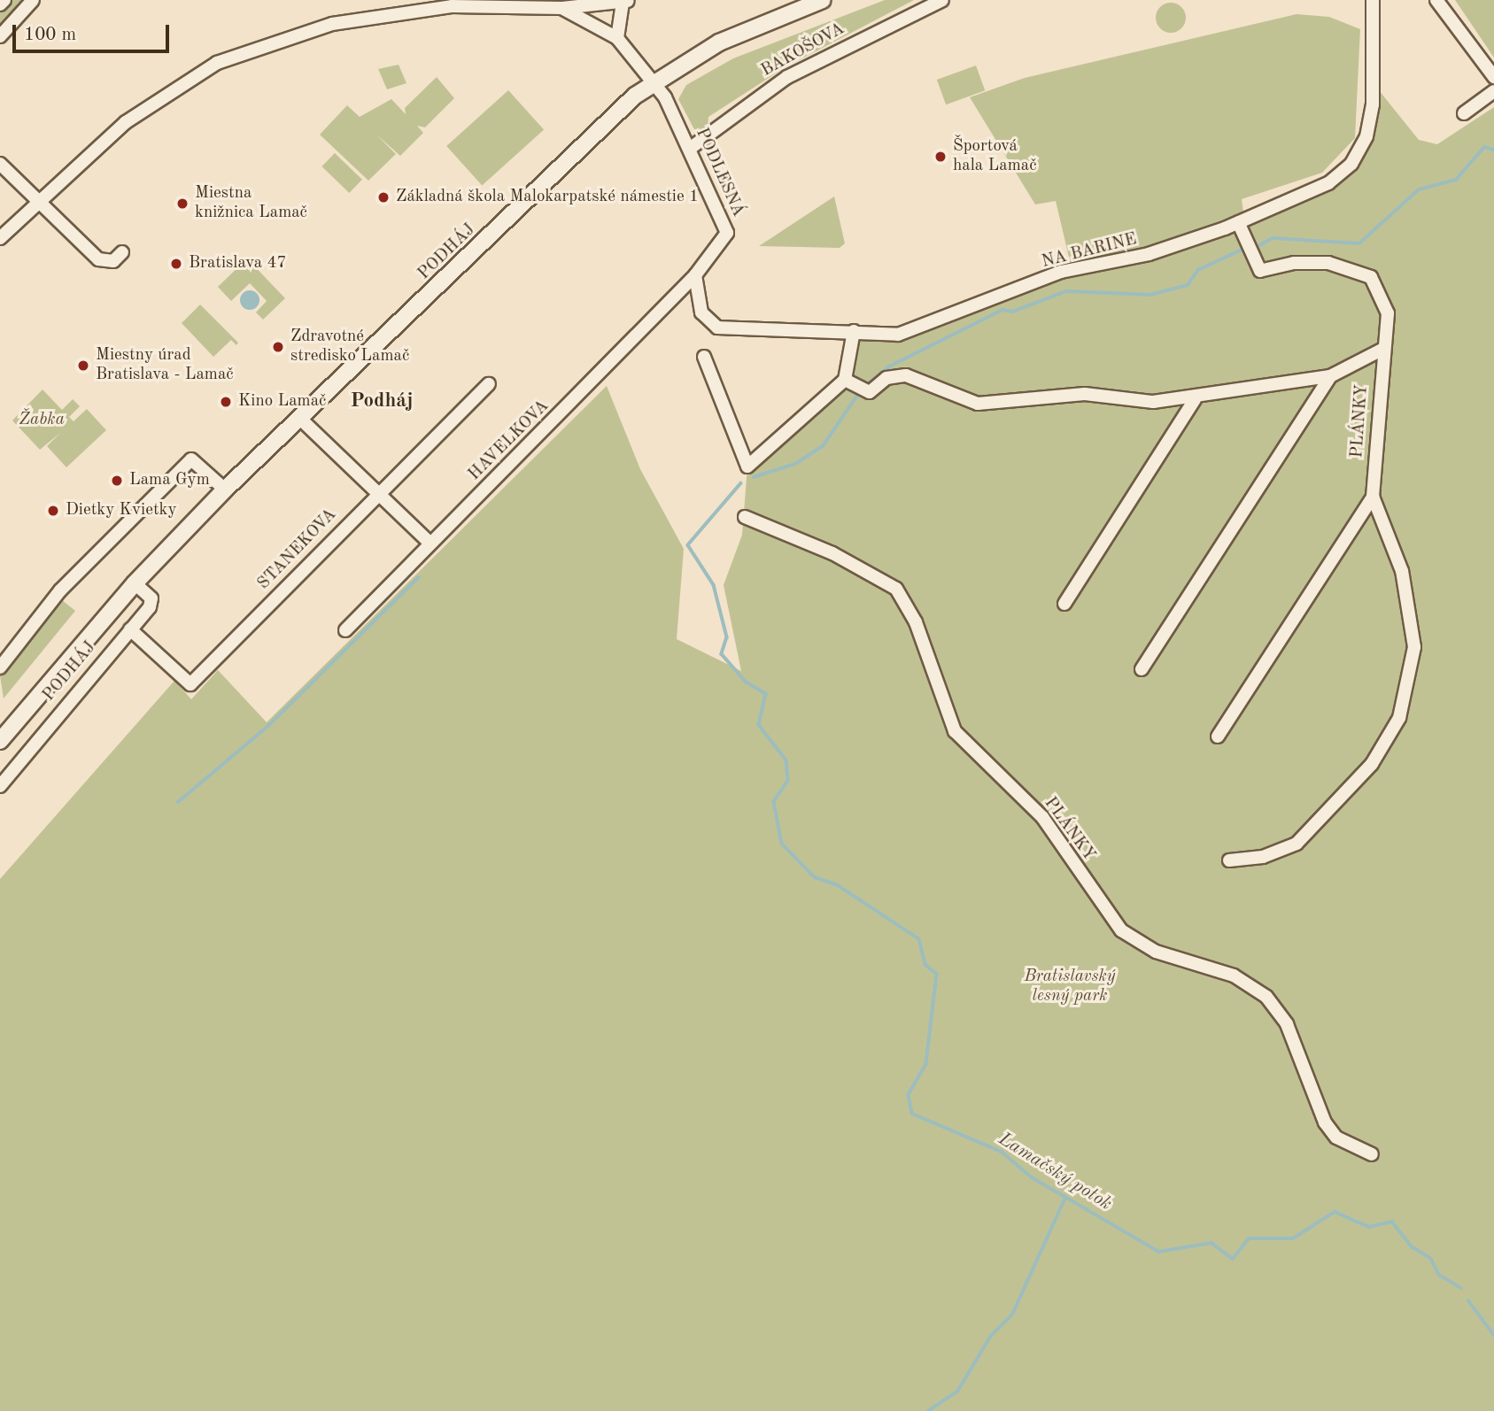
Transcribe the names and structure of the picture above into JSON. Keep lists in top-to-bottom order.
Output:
{
  "streets": {
    "street": [
      "BAKOŠOVA",
      "PODLESNÁ",
      "NA BARINE",
      "PODHÁJ",
      "PLÁNKY",
      "HAVELKOVA",
      "STANEKOVA"
    ]
  },
  "crossings": [
    ["BAKOŠOVA", "PODLESNÁ"],
    ["PODLESNÁ", "NA BARINE"],
    ["PODLESNÁ", "PODHÁJ"],
    ["PODLESNÁ", "HAVELKOVA"],
    ["NA BARINE", "PLÁNKY"],
    ["NA BARINE", "HAVELKOVA"],
    ["PODHÁJ", "STANEKOVA"]
  ],
  "districts": ["Podháj"],
  "water": ["Lamačský potok"],
  "parks": ["Žabka", "Bratislavský lesný park"],
  "places": [
    "Športová hala Lamač",
    "Základná škola Malokarpatské námestie 1",
    "Miestna knižnica Lamač",
    "Bratislava 47",
    "Zdravotné stredisko Lamač",
    "Miestny úrad Bratislava - Lamač",
    "Kino Lamač",
    "Lama Gym",
    "Dietky Kvietky"
  ],
  "scale_bar": "100 m"
}
